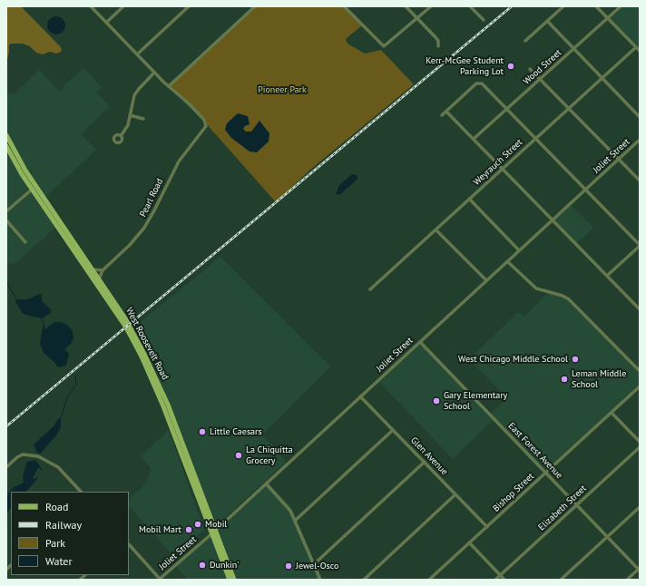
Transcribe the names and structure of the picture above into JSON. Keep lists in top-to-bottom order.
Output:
{
  "streets": {
    "main road": ["West Roosevelt Road"],
    "street": [
      "Wood Street",
      "Joliet Street",
      "Weyrauch Street",
      "Pearl Road",
      "East Forest Avenue",
      "Glen Avenue",
      "Bishop Street",
      "Elizabeth Street"
    ]
  },
  "crossings": [
    ["Joliet Street", "West Roosevelt Road"],
    ["Joliet Street", "East Forest Avenue"],
    ["Joliet Street", "Glen Avenue"],
    ["Pearl Road", "West Roosevelt Road"],
    ["East Forest Avenue", "Bishop Street"],
    ["East Forest Avenue", "Elizabeth Street"],
    ["Glen Avenue", "Bishop Street"]
  ],
  "parks": ["Pioneer Park"],
  "places": [
    "Kerr-McGee Student Parking Lot",
    "West Chicago Middle School",
    "Leman Middle School",
    "Gary Elementary School",
    "Little Caesars",
    "La Chiquitta Grocery",
    "Mobil",
    "Mobil Mart",
    "Dunkin'",
    "Jewel-Osco"
  ],
  "legend": [
    "Road",
    "Railway",
    "Park",
    "Water"
  ]
}
